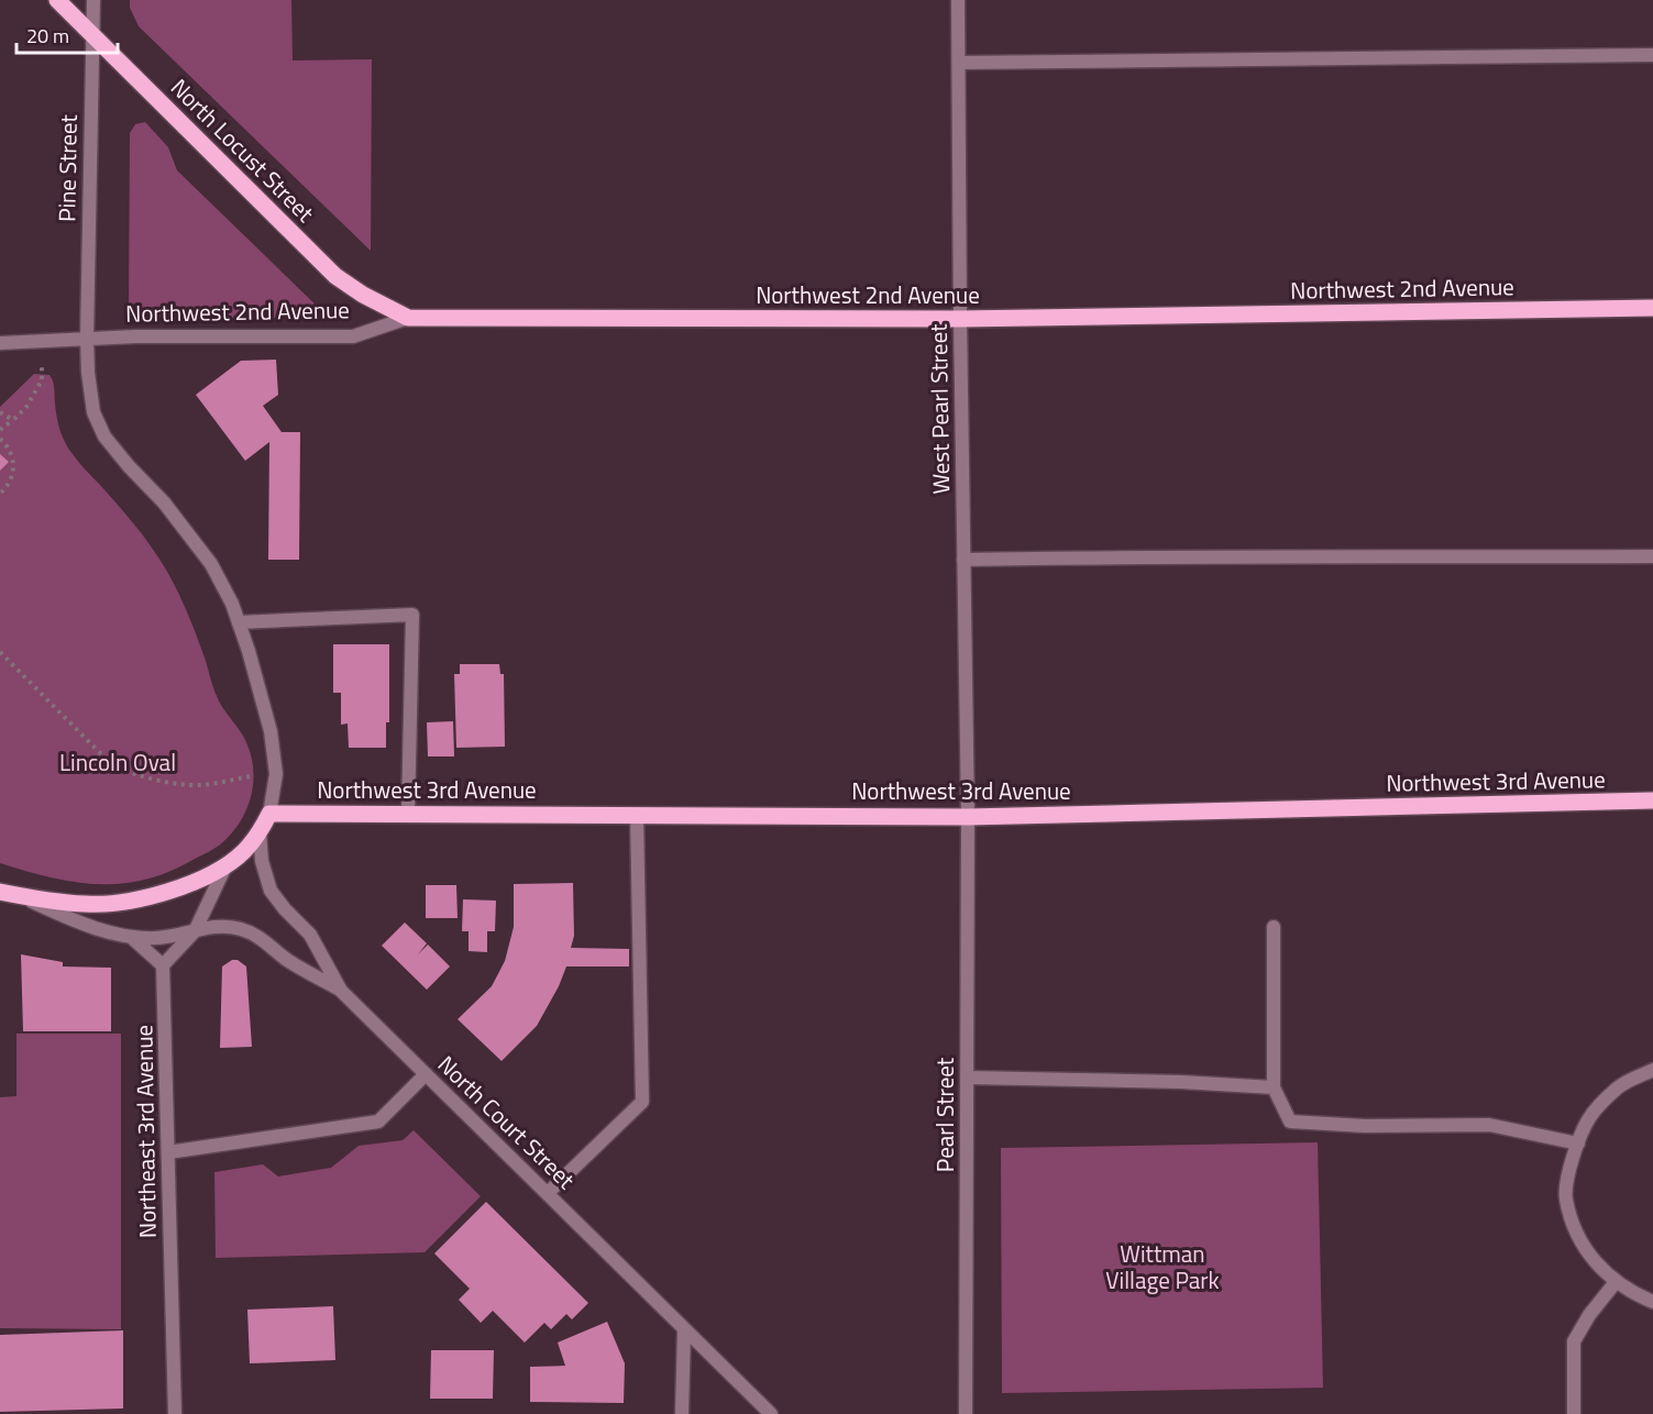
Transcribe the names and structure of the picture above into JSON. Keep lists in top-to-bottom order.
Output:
{
  "streets": {
    "main road": ["North Locust Street", "Northwest 2nd Avenue", "Northwest 3rd Avenue"],
    "street": [
      "Pine Street",
      "West Pearl Street",
      "Pearl Street",
      "North Court Street",
      "Northeast 3rd Avenue"
    ]
  },
  "crossings": [
    ["North Locust Street", "Pine Street"],
    ["North Locust Street", "Northwest 2nd Avenue"],
    ["Pine Street", "Northwest 2nd Avenue"],
    ["Northwest 2nd Avenue", "West Pearl Street"],
    ["West Pearl Street", "Northwest 3rd Avenue"],
    ["West Pearl Street", "Pearl Street"],
    ["Northwest 3rd Avenue", "Pearl Street"]
  ],
  "parks": ["Lincoln Oval", "Wittman Village Park"],
  "scale_bar": "20 m"
}
